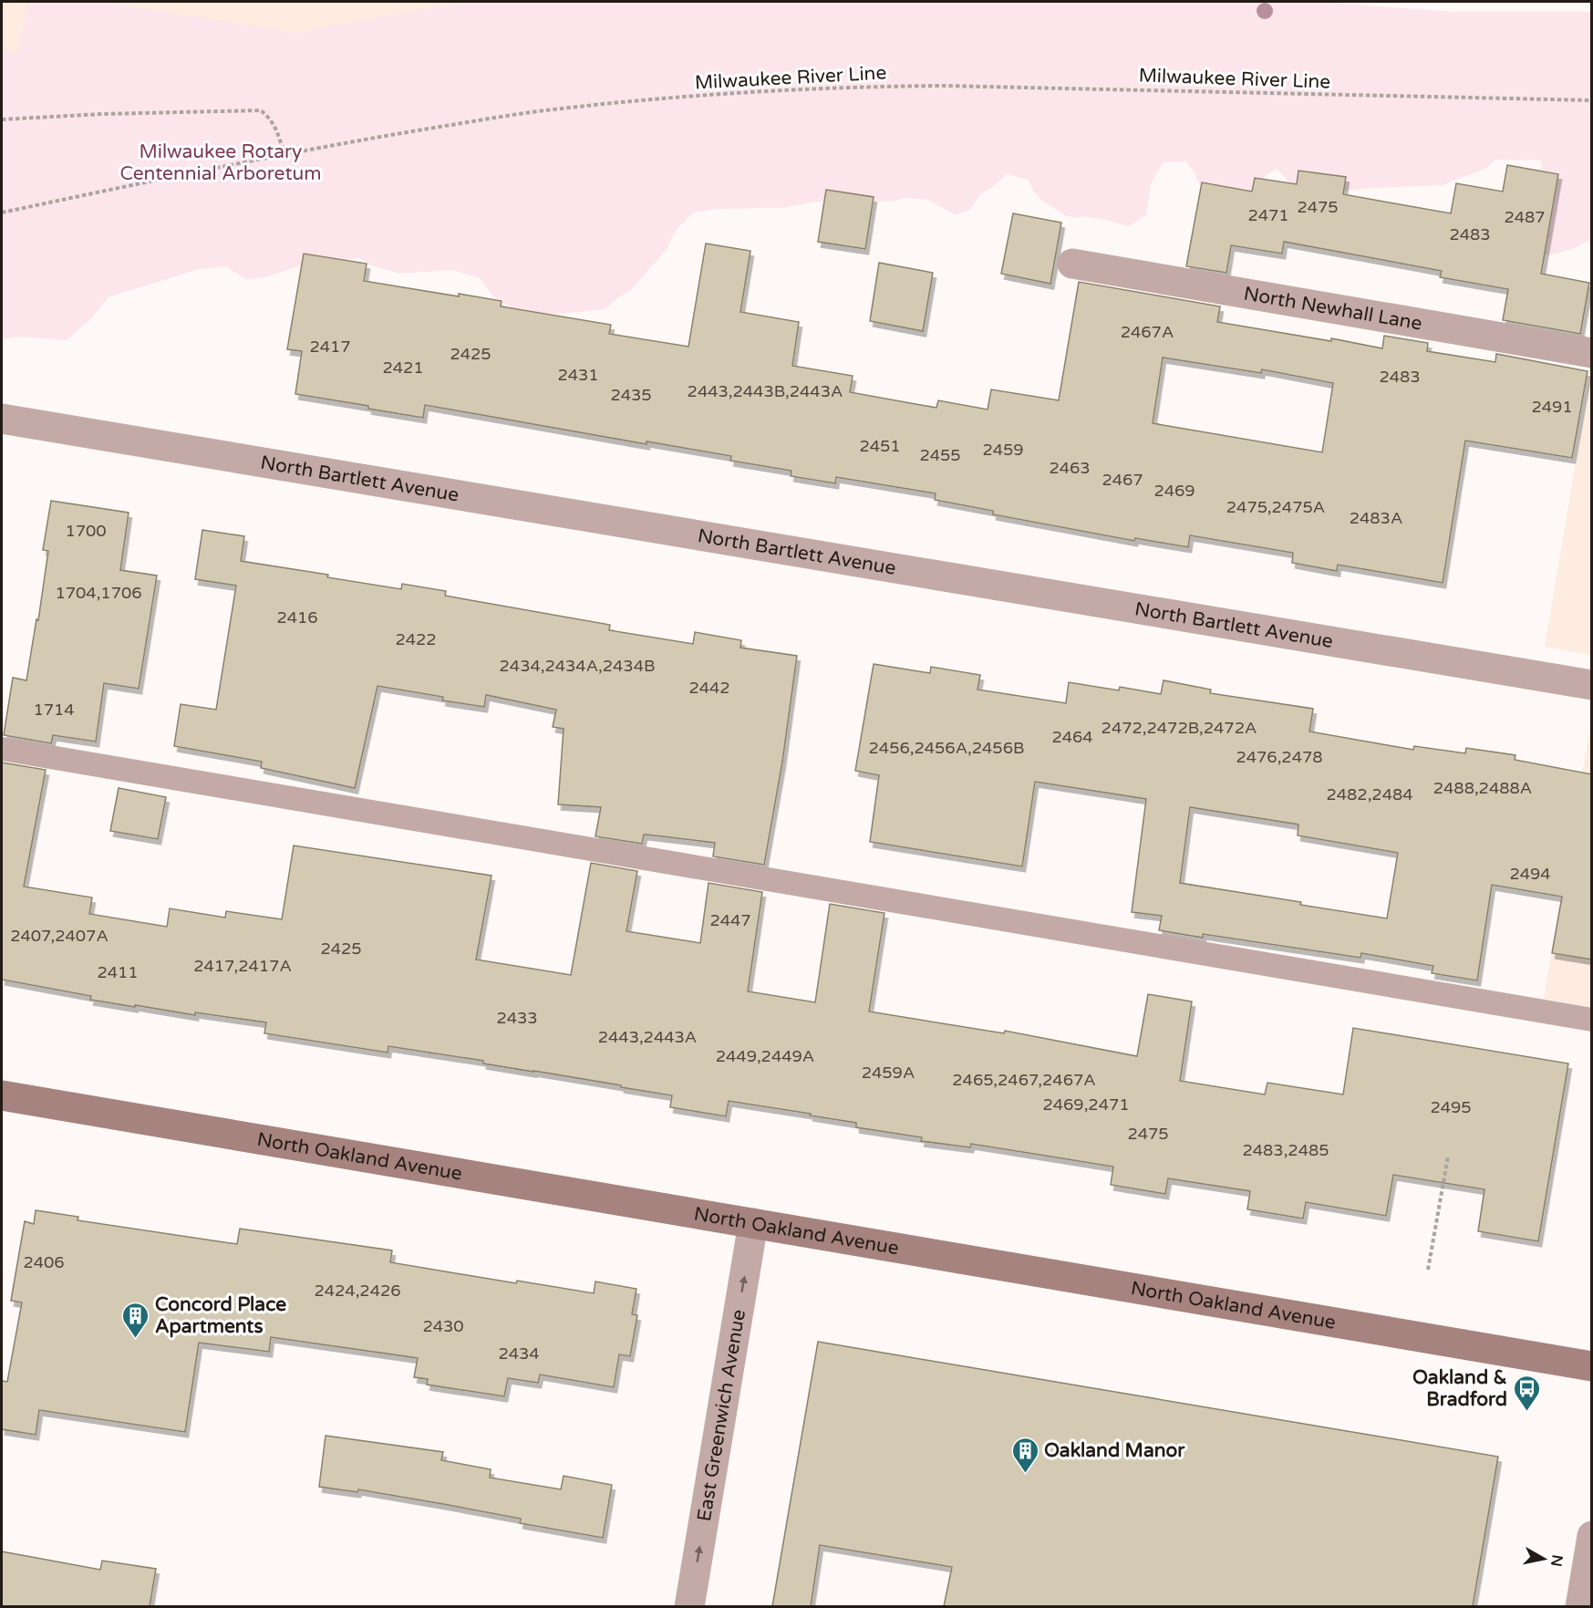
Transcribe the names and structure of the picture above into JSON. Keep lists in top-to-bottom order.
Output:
{
  "streets": {
    "main road": ["North Oakland Avenue"],
    "street": ["North Newhall Lane", "North Bartlett Avenue", "East Greenwich Avenue"],
    "path": ["Milwaukee River Line"]
  },
  "crossings": [
    ["North Oakland Avenue", "East Greenwich Avenue"]
  ],
  "one_way": ["East Greenwich Avenue"],
  "parks": ["Milwaukee Rotary Centennial Arboretum"],
  "places": {
    "building": ["Concord Place Apartments", "Oakland Manor"],
    "bus stop": ["Oakland & Bradford"]
  },
  "house_numbers": [
    "2475",
    "2471",
    "2487",
    "2483",
    "2467A",
    "2417",
    "2425",
    "2421",
    "2431",
    "2483",
    "2443,2443B,2443A",
    "2435",
    "2491",
    "2451",
    "2459",
    "2455",
    "2463",
    "2467",
    "2469",
    "2475,2475A",
    "2483A",
    "1700",
    "1704,1706",
    "2416",
    "2422",
    "2434,2434A,2434B",
    "2442",
    "1714",
    "2472,2472B,2472A",
    "2464",
    "2456,2456A,2456B",
    "2476,2478",
    "2488,2488A",
    "2482,2484",
    "2494",
    "2447",
    "2407,2407A",
    "2425",
    "2417,2417A",
    "2411",
    "2433",
    "2443,2443A",
    "2449,2449A",
    "2459A",
    "2465,2467,2467A",
    "2469,2471",
    "2495",
    "2475",
    "2483,2485",
    "2406",
    "2424,2426",
    "2430",
    "2434"
  ],
  "north": "right"
}
